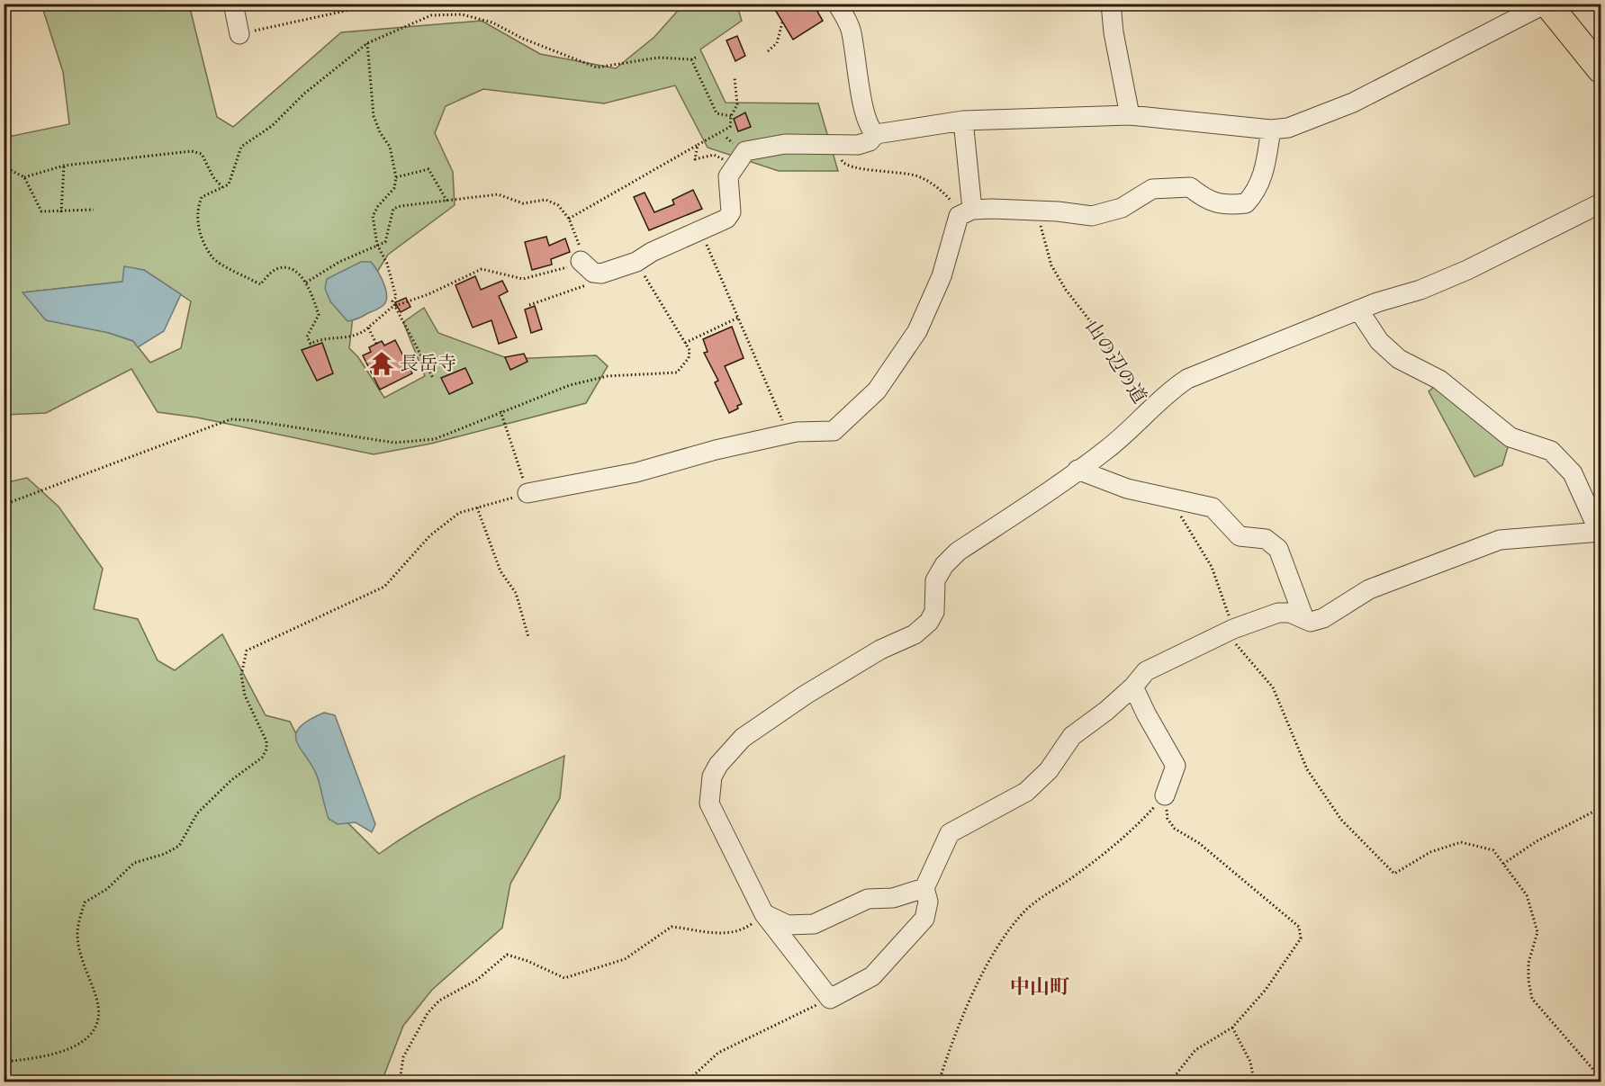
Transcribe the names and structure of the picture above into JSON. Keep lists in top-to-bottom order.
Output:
{
  "streets": {
    "street": ["山の辺の道"]
  },
  "districts": ["中山町"],
  "places": {
    "temple": ["長岳寺"]
  }
}
